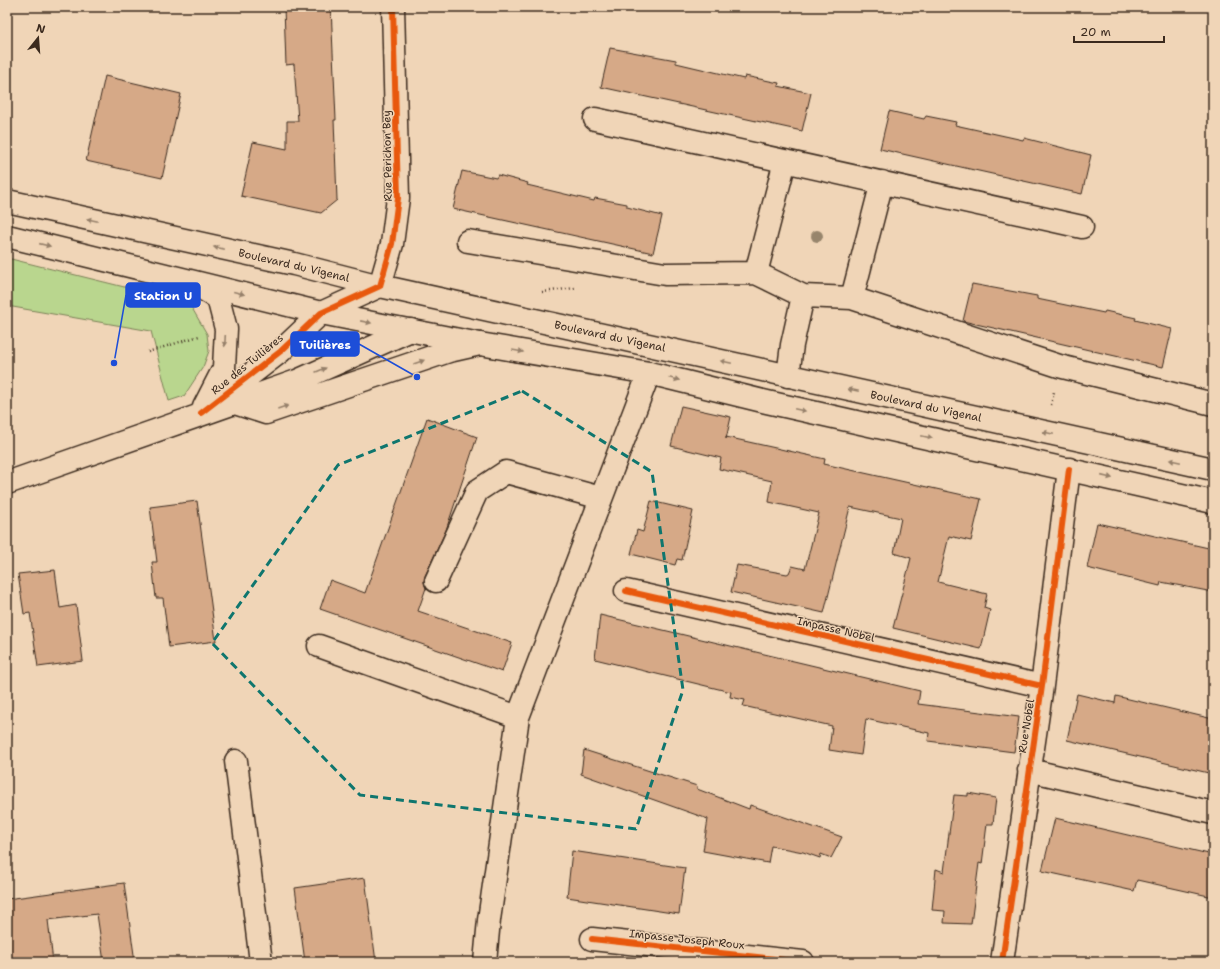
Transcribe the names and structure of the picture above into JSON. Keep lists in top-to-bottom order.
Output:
{
  "streets": {
    "main road": [
      "Rue Perichon Bey",
      "Boulevard du Vigenal",
      "Rue des Tuilières",
      "Impasse Nobel",
      "Rue Nobel",
      "Impasse Joseph Roux"
    ]
  },
  "crossings": [
    ["Rue Perichon Bey", "Boulevard du Vigenal"],
    ["Impasse Nobel", "Rue Nobel"]
  ],
  "places": ["Station U", "Tuilières"],
  "scale_bar": "20 m",
  "north": "top"
}
